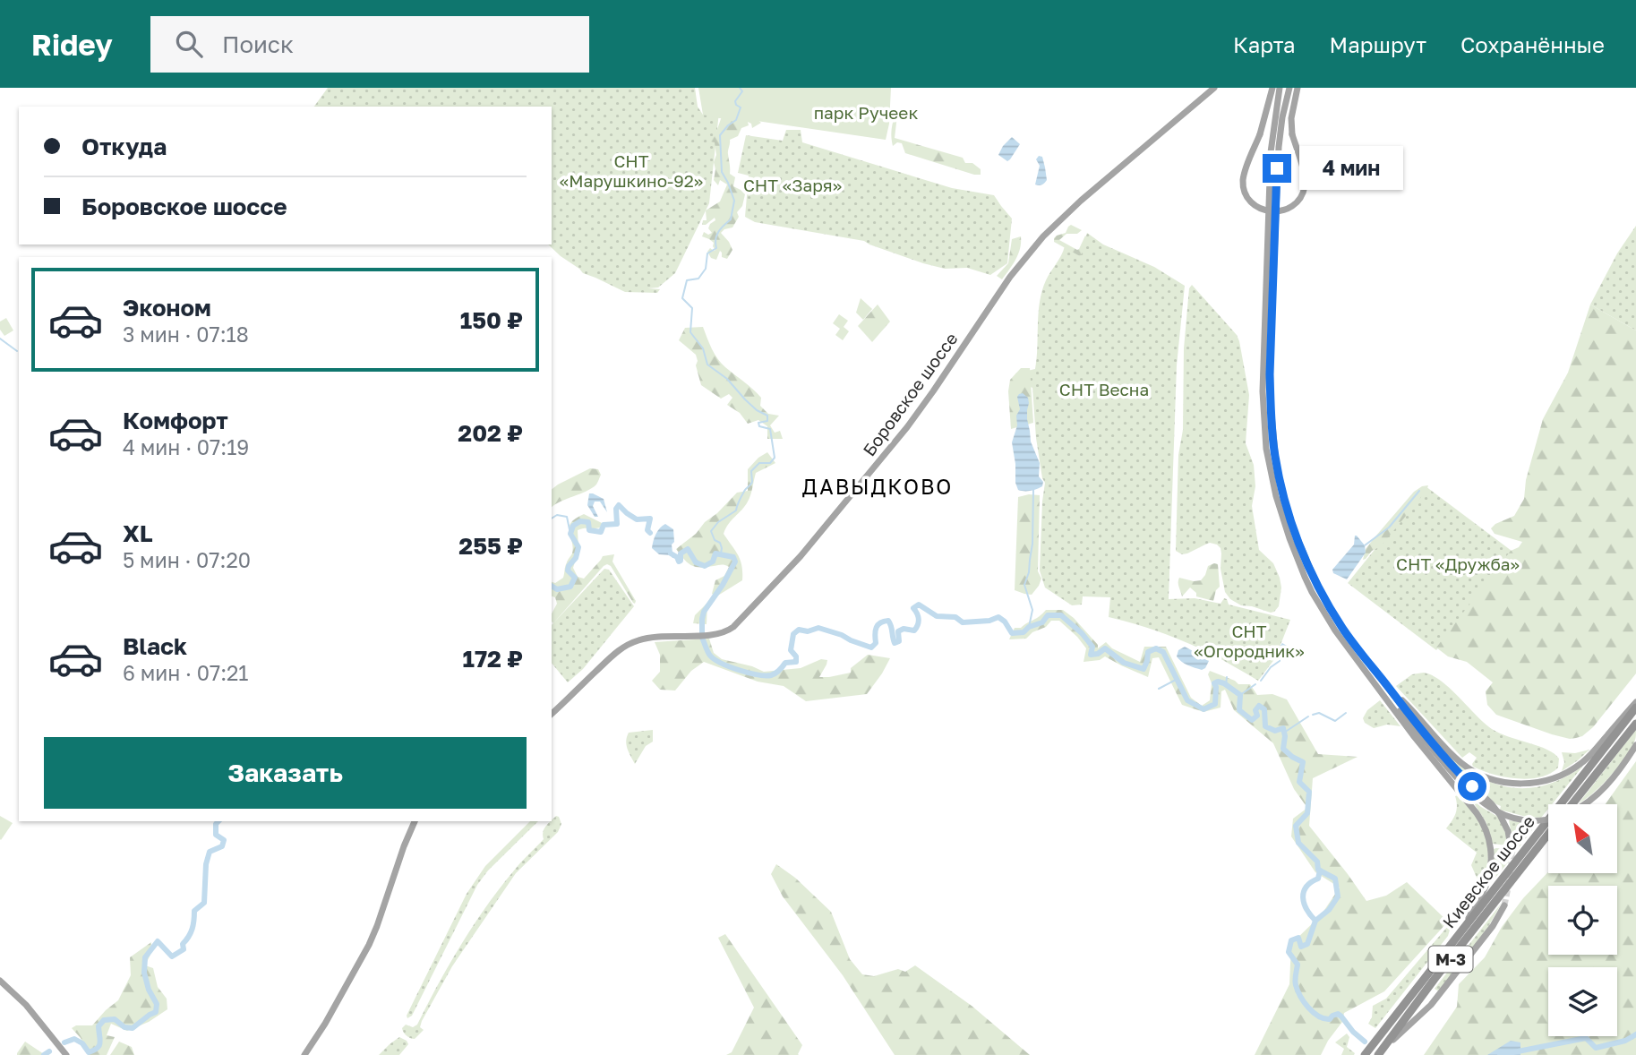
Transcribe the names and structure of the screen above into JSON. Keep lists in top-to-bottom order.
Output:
{
  "streets": {
    "highway": ["Киевское шоссе", "М-3"],
    "main road": ["Боровское шоссе"]
  },
  "districts": ["ДАВЫДКОВО"],
  "parks": [
    "парк Ручеек",
    "СНТ «Марушкино-92»",
    "СНТ «Заря»",
    "СНТ Весна",
    "СНТ «Дружба»",
    "СНТ «Огородник»"
  ],
  "north": "top left",
  "page": {
    "header": "Ridey",
    "search": "Поиск",
    "nav": ["Карта", "Маршрут", "Сохранённые"],
    "banner": ["Откуда", "Боровское шоссе"],
    "bubble": "4 мин",
    "list": [
      {
        "name": "Эконом",
        "note": "3 мин · 07:18",
        "value": "150 ₽"
      },
      {
        "name": "Комфорт",
        "note": "4 мин · 07:19",
        "value": "202 ₽"
      },
      {
        "name": "XL",
        "note": "5 мин · 07:20",
        "value": "255 ₽"
      },
      {
        "name": "Black",
        "note": "6 мин · 07:21",
        "value": "172 ₽"
      }
    ],
    "buttons": "Заказать"
  }
}
